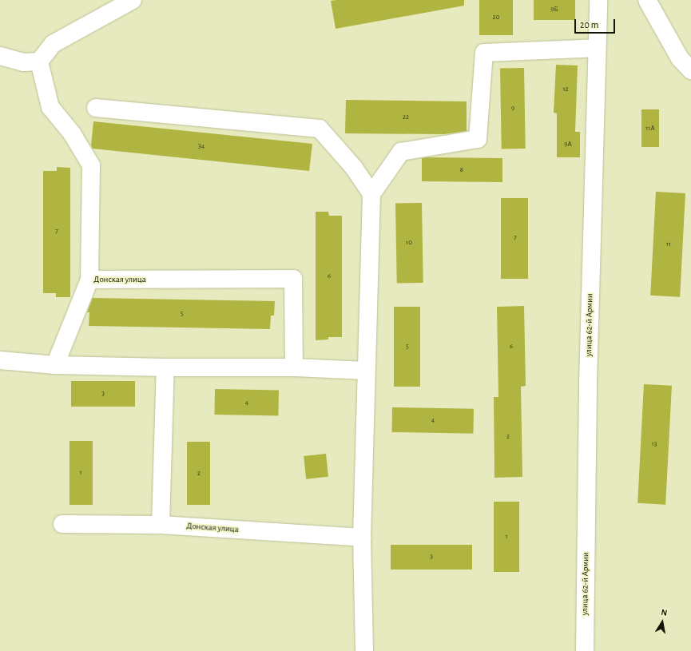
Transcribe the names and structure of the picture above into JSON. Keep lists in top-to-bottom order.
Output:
{
  "streets": {
    "street": ["Донская улица", "улица 62-й Армии"]
  },
  "house_numbers": [
    "9Б",
    "20",
    "12",
    "9",
    "22",
    "11А",
    "9А",
    "34",
    "8",
    "7",
    "7",
    "10",
    "11",
    "6",
    "5",
    "5",
    "6",
    "3",
    "4",
    "4",
    "2",
    "13",
    "1",
    "2",
    "1",
    "3"
  ],
  "scale_bar": "20 m",
  "north": "top"
}
